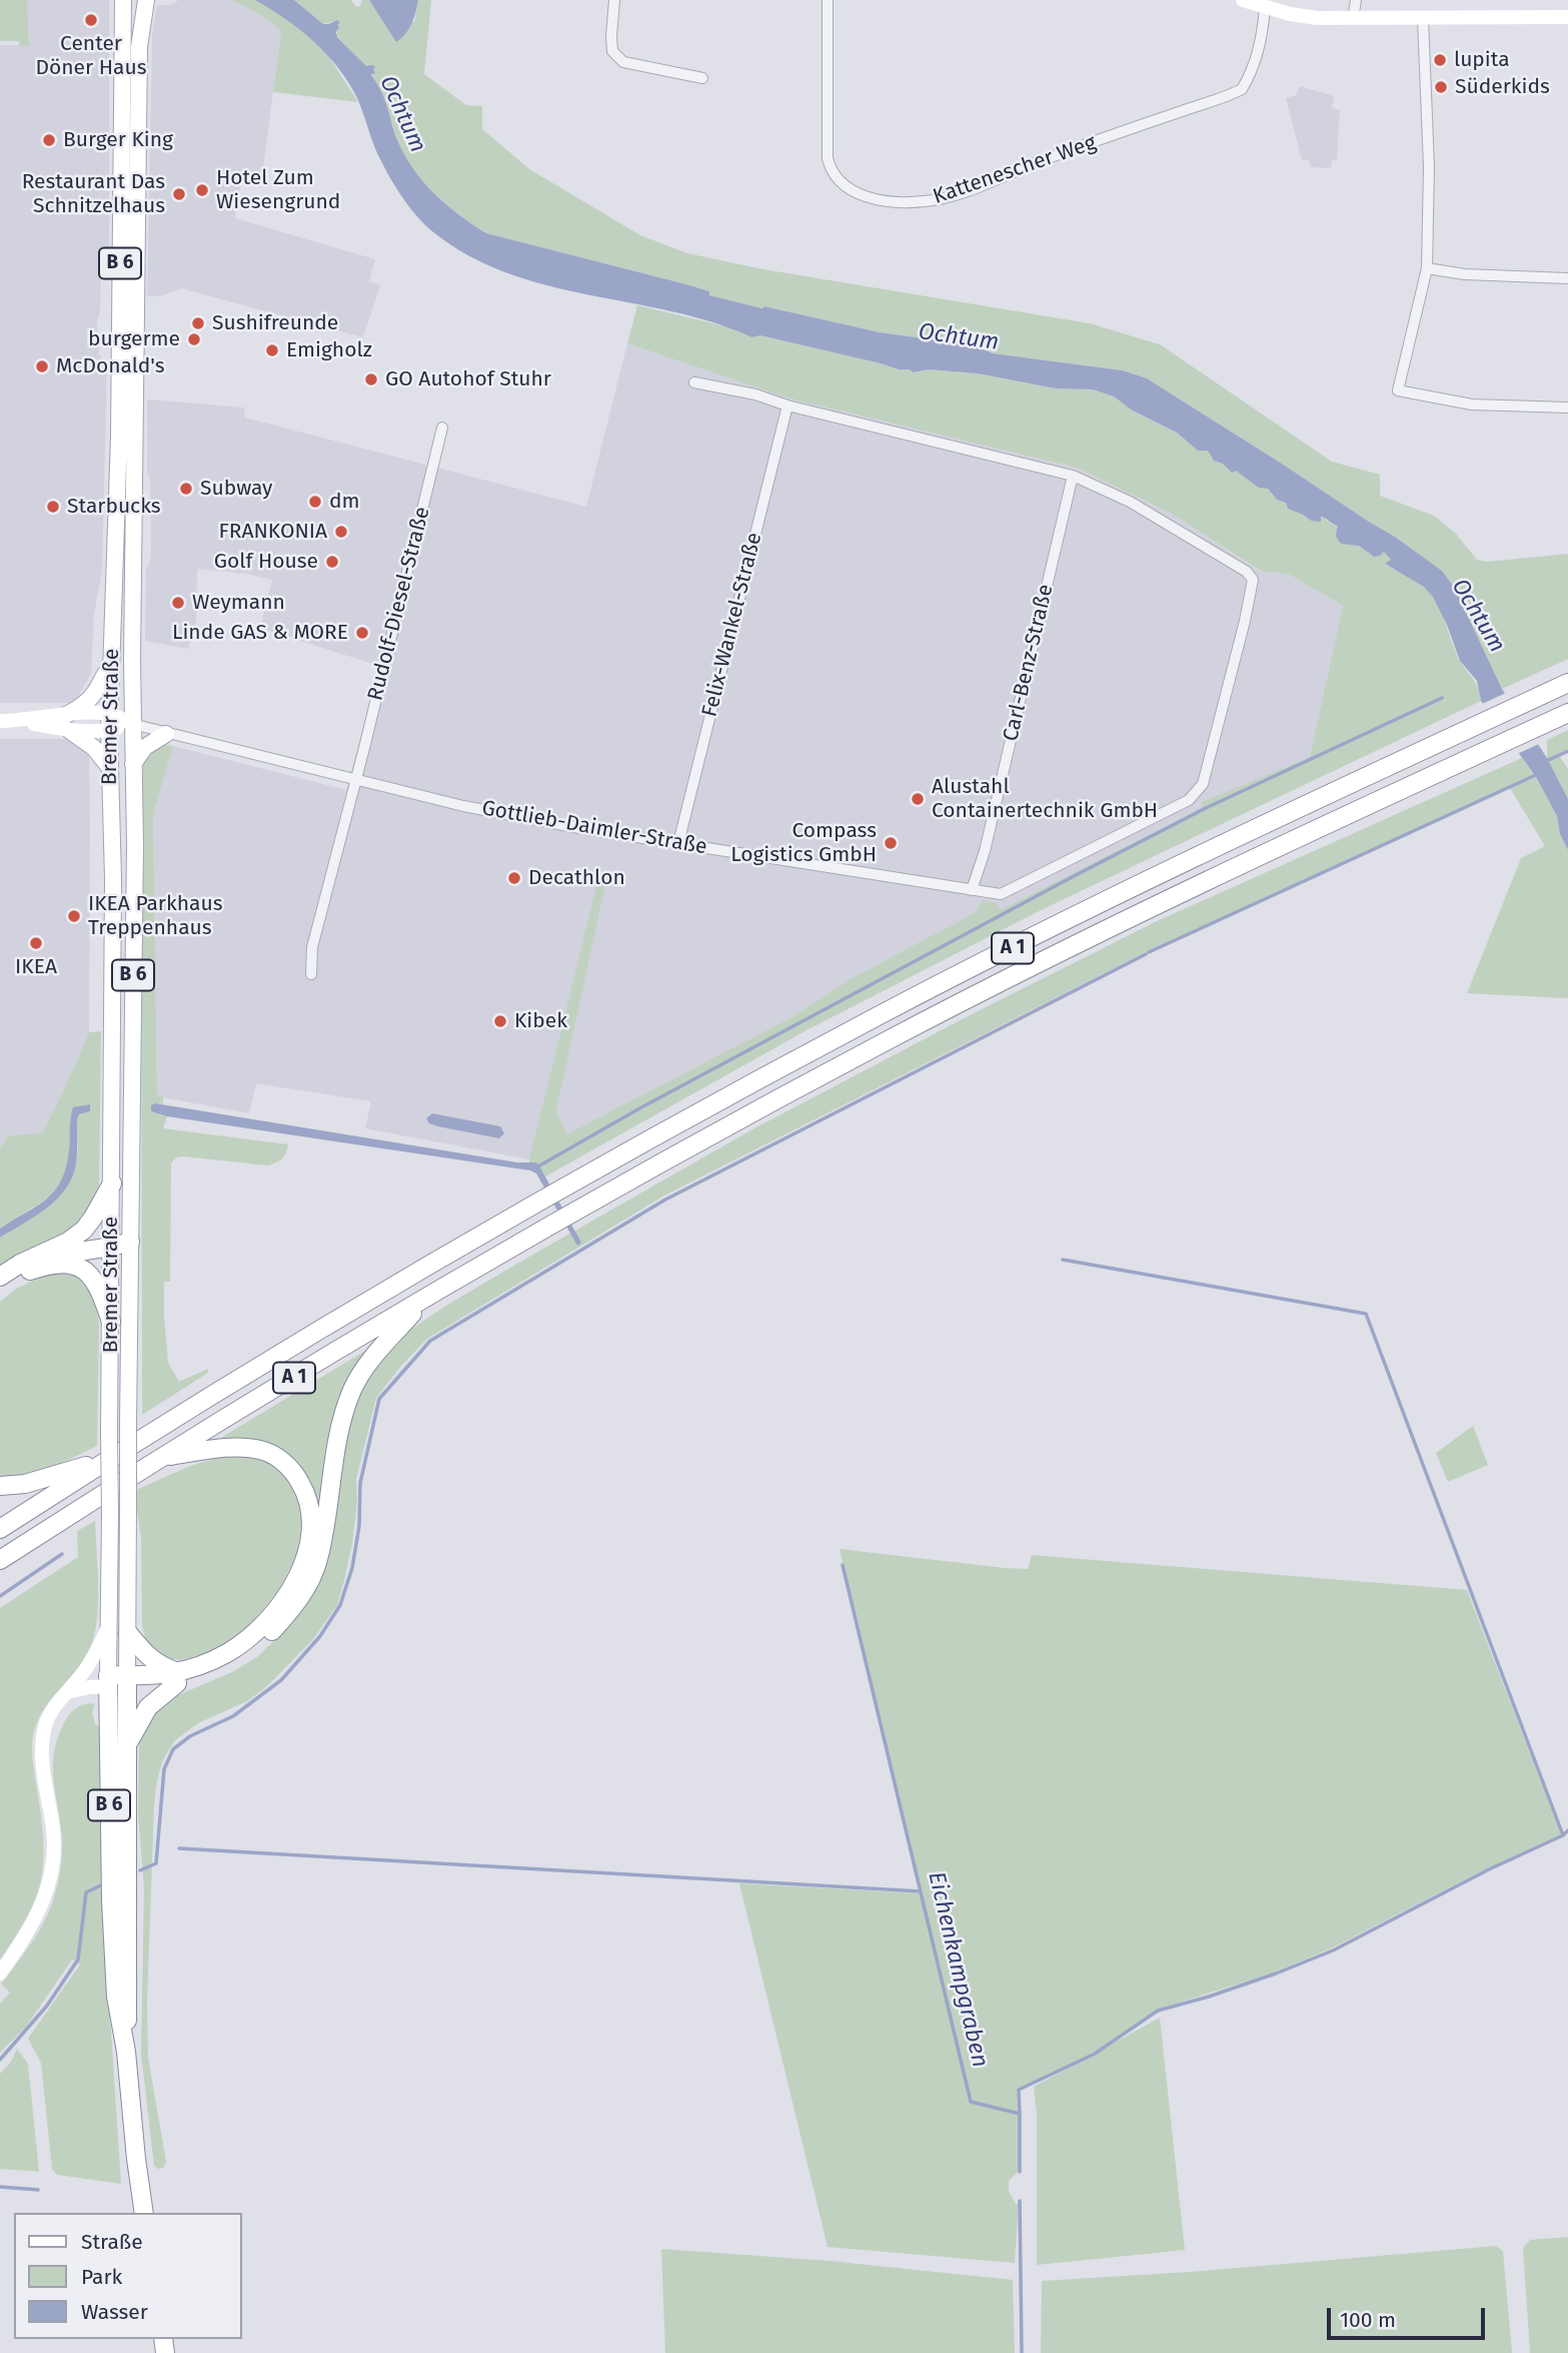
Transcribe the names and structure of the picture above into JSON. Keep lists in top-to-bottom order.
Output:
{
  "streets": {
    "highway": ["B 6", "A 1"],
    "main road": ["Bremer Straße"],
    "street": [
      "Kattenescher Weg",
      "Rudolf-Diesel-Straße",
      "Felix-Wankel-Straße",
      "Carl-Benz-Straße",
      "Gottlieb-Daimler-Straße"
    ]
  },
  "crossings": [
    ["B 6", "Bremer Straße"],
    ["Rudolf-Diesel-Straße", "Gottlieb-Daimler-Straße"],
    ["Felix-Wankel-Straße", "Gottlieb-Daimler-Straße"],
    ["Carl-Benz-Straße", "Gottlieb-Daimler-Straße"],
    ["Bremer Straße", "Gottlieb-Daimler-Straße"]
  ],
  "water": ["Ochtum", "Eichenkampgraben"],
  "places": [
    "Center Döner Haus",
    "lupita",
    "Süderkids",
    "Burger King",
    "Hotel Zum Wiesengrund",
    "Restaurant Das Schnitzelhaus",
    "Sushifreunde",
    "burgerme",
    "Emigholz",
    "McDonald's",
    "GO Autohof Stuhr",
    "Subway",
    "dm",
    "Starbucks",
    "FRANKONIA",
    "Golf House",
    "Weymann",
    "Linde GAS & MORE",
    "Alustahl Containertechnik GmbH",
    "Compass Logistics GmbH",
    "Decathlon",
    "IKEA Parkhaus Treppenhaus",
    "IKEA",
    "Kibek"
  ],
  "legend": ["Straße", "Park", "Wasser"],
  "scale_bar": "100 m"
}
